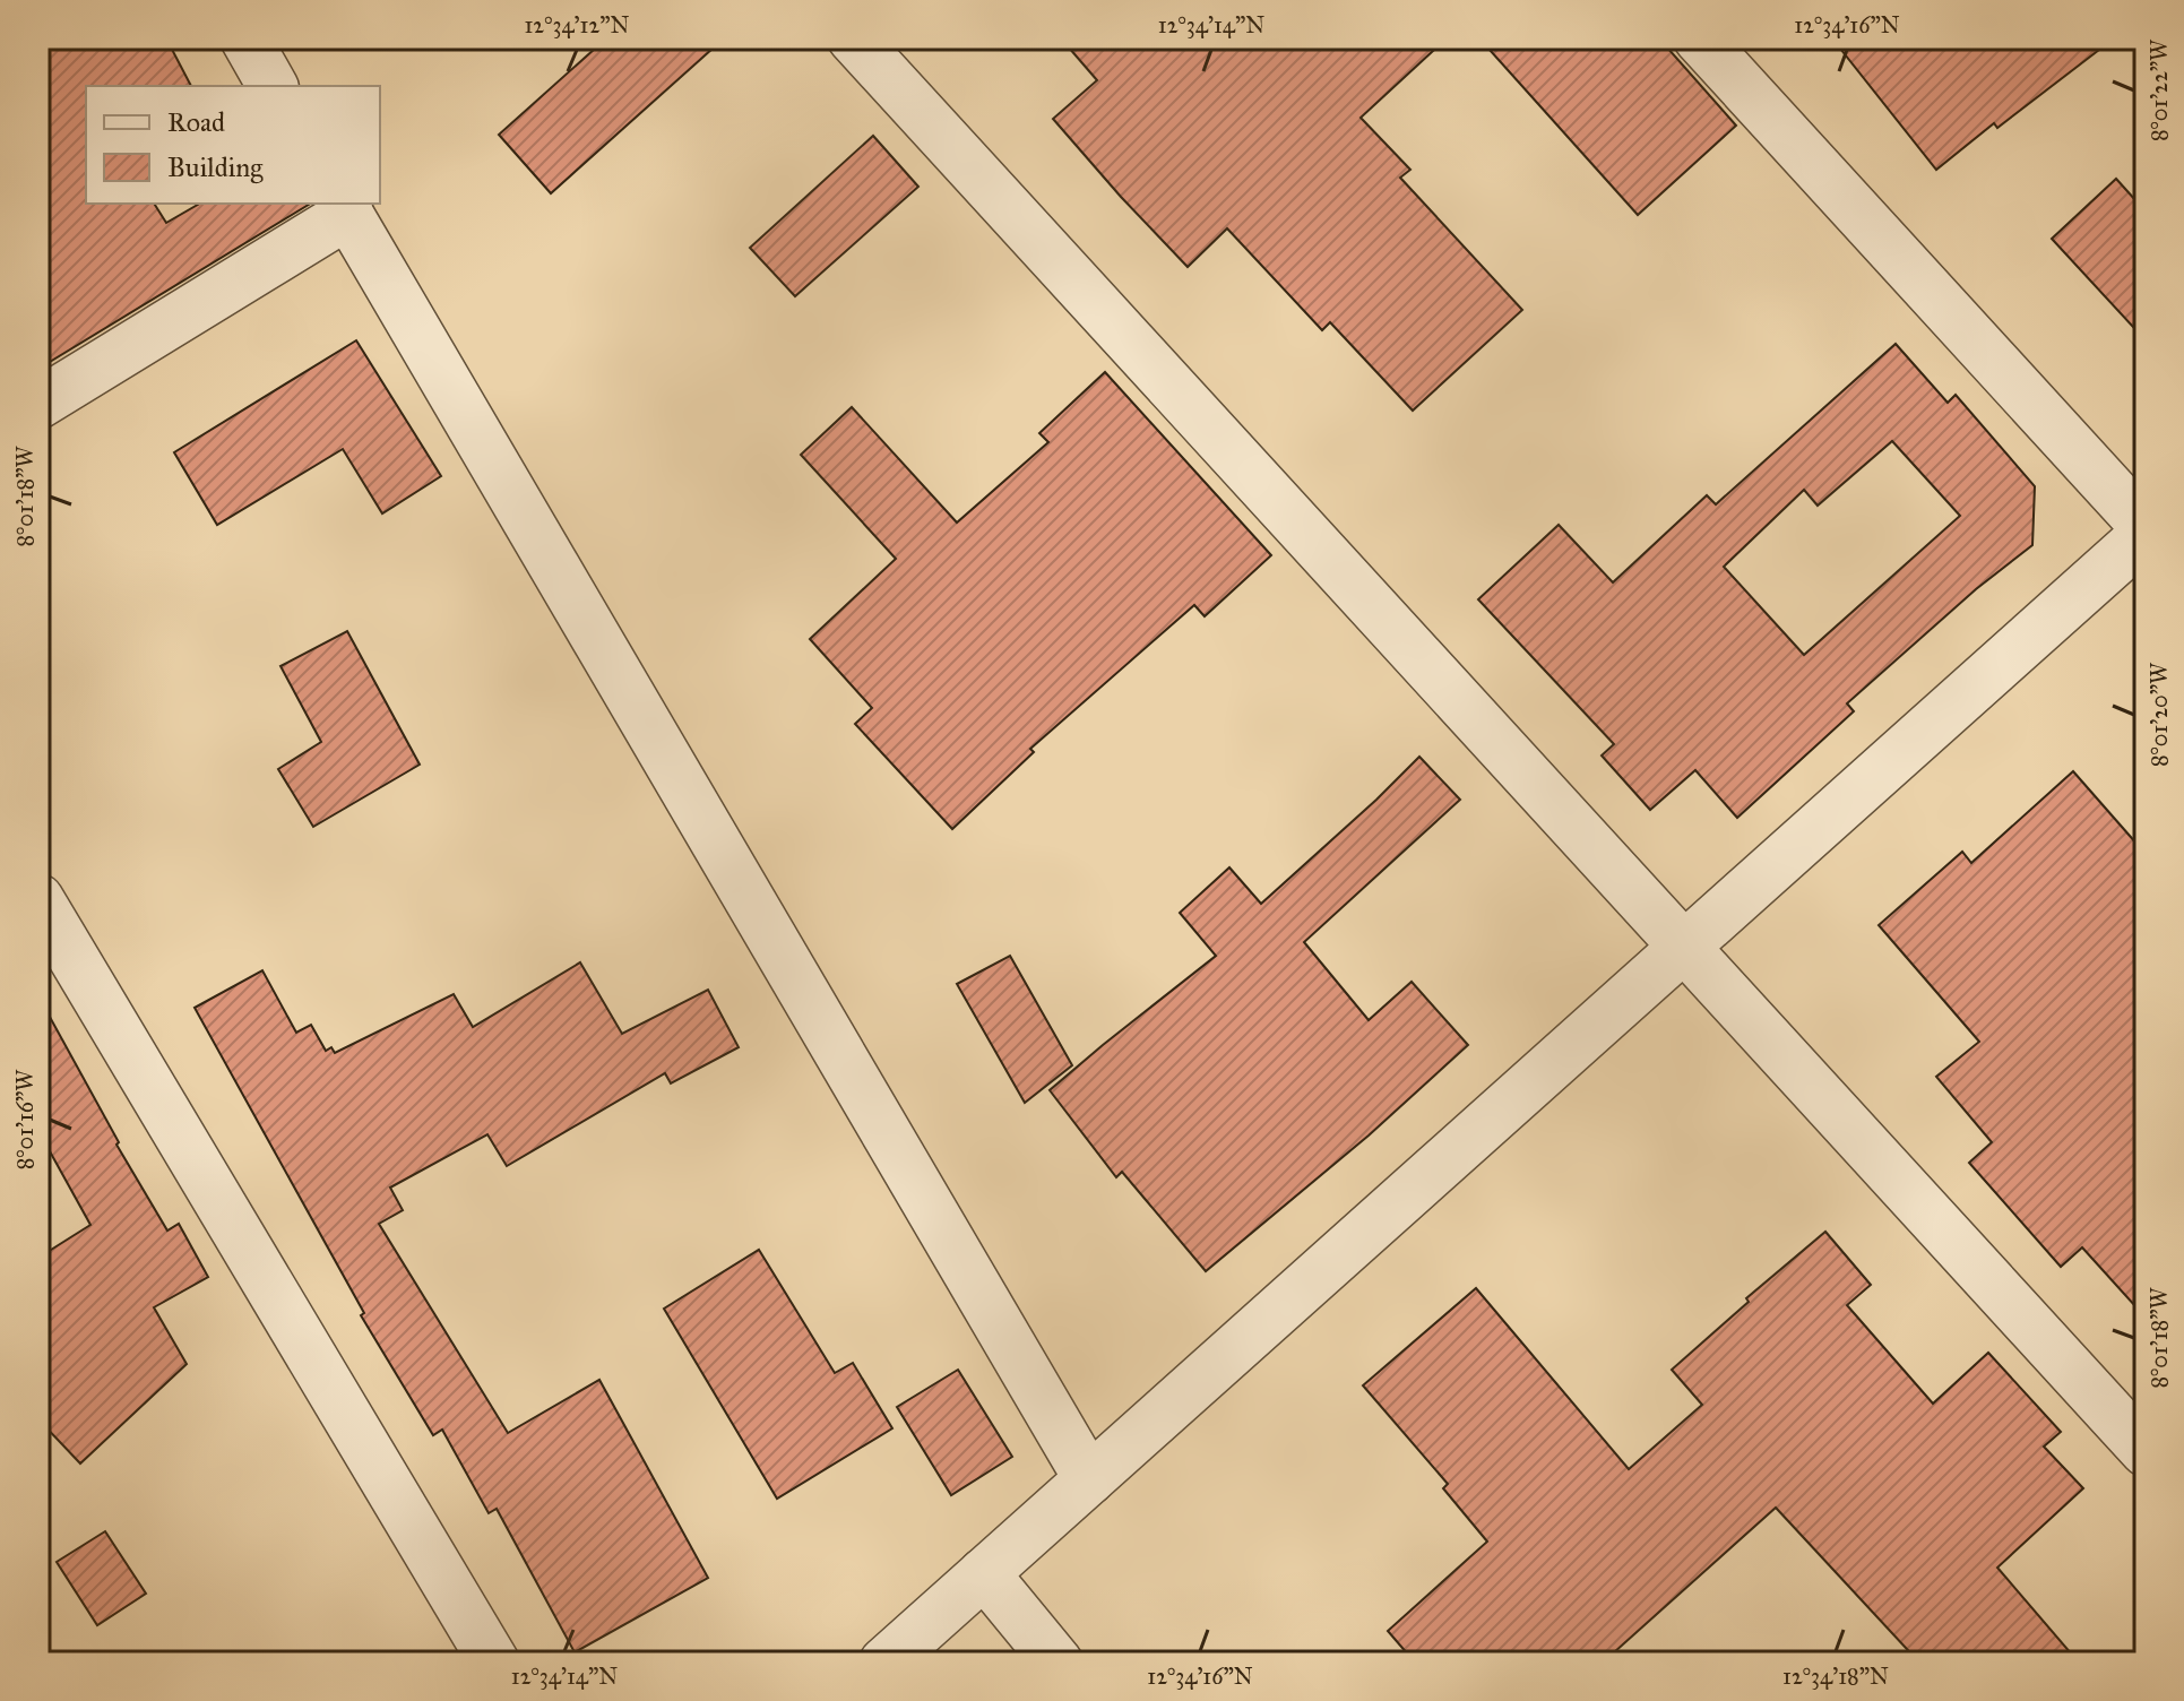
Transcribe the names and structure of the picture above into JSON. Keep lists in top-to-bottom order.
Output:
{
  "legend": ["Road", "Building"],
  "coordinates": [
    "12°34'12\"N",
    "12°34'14\"N",
    "12°34'16\"N",
    "8°01'22\"W",
    "8°01'18\"W",
    "8°01'20\"W",
    "8°01'16\"W",
    "12°34'18\"N"
  ]
}
